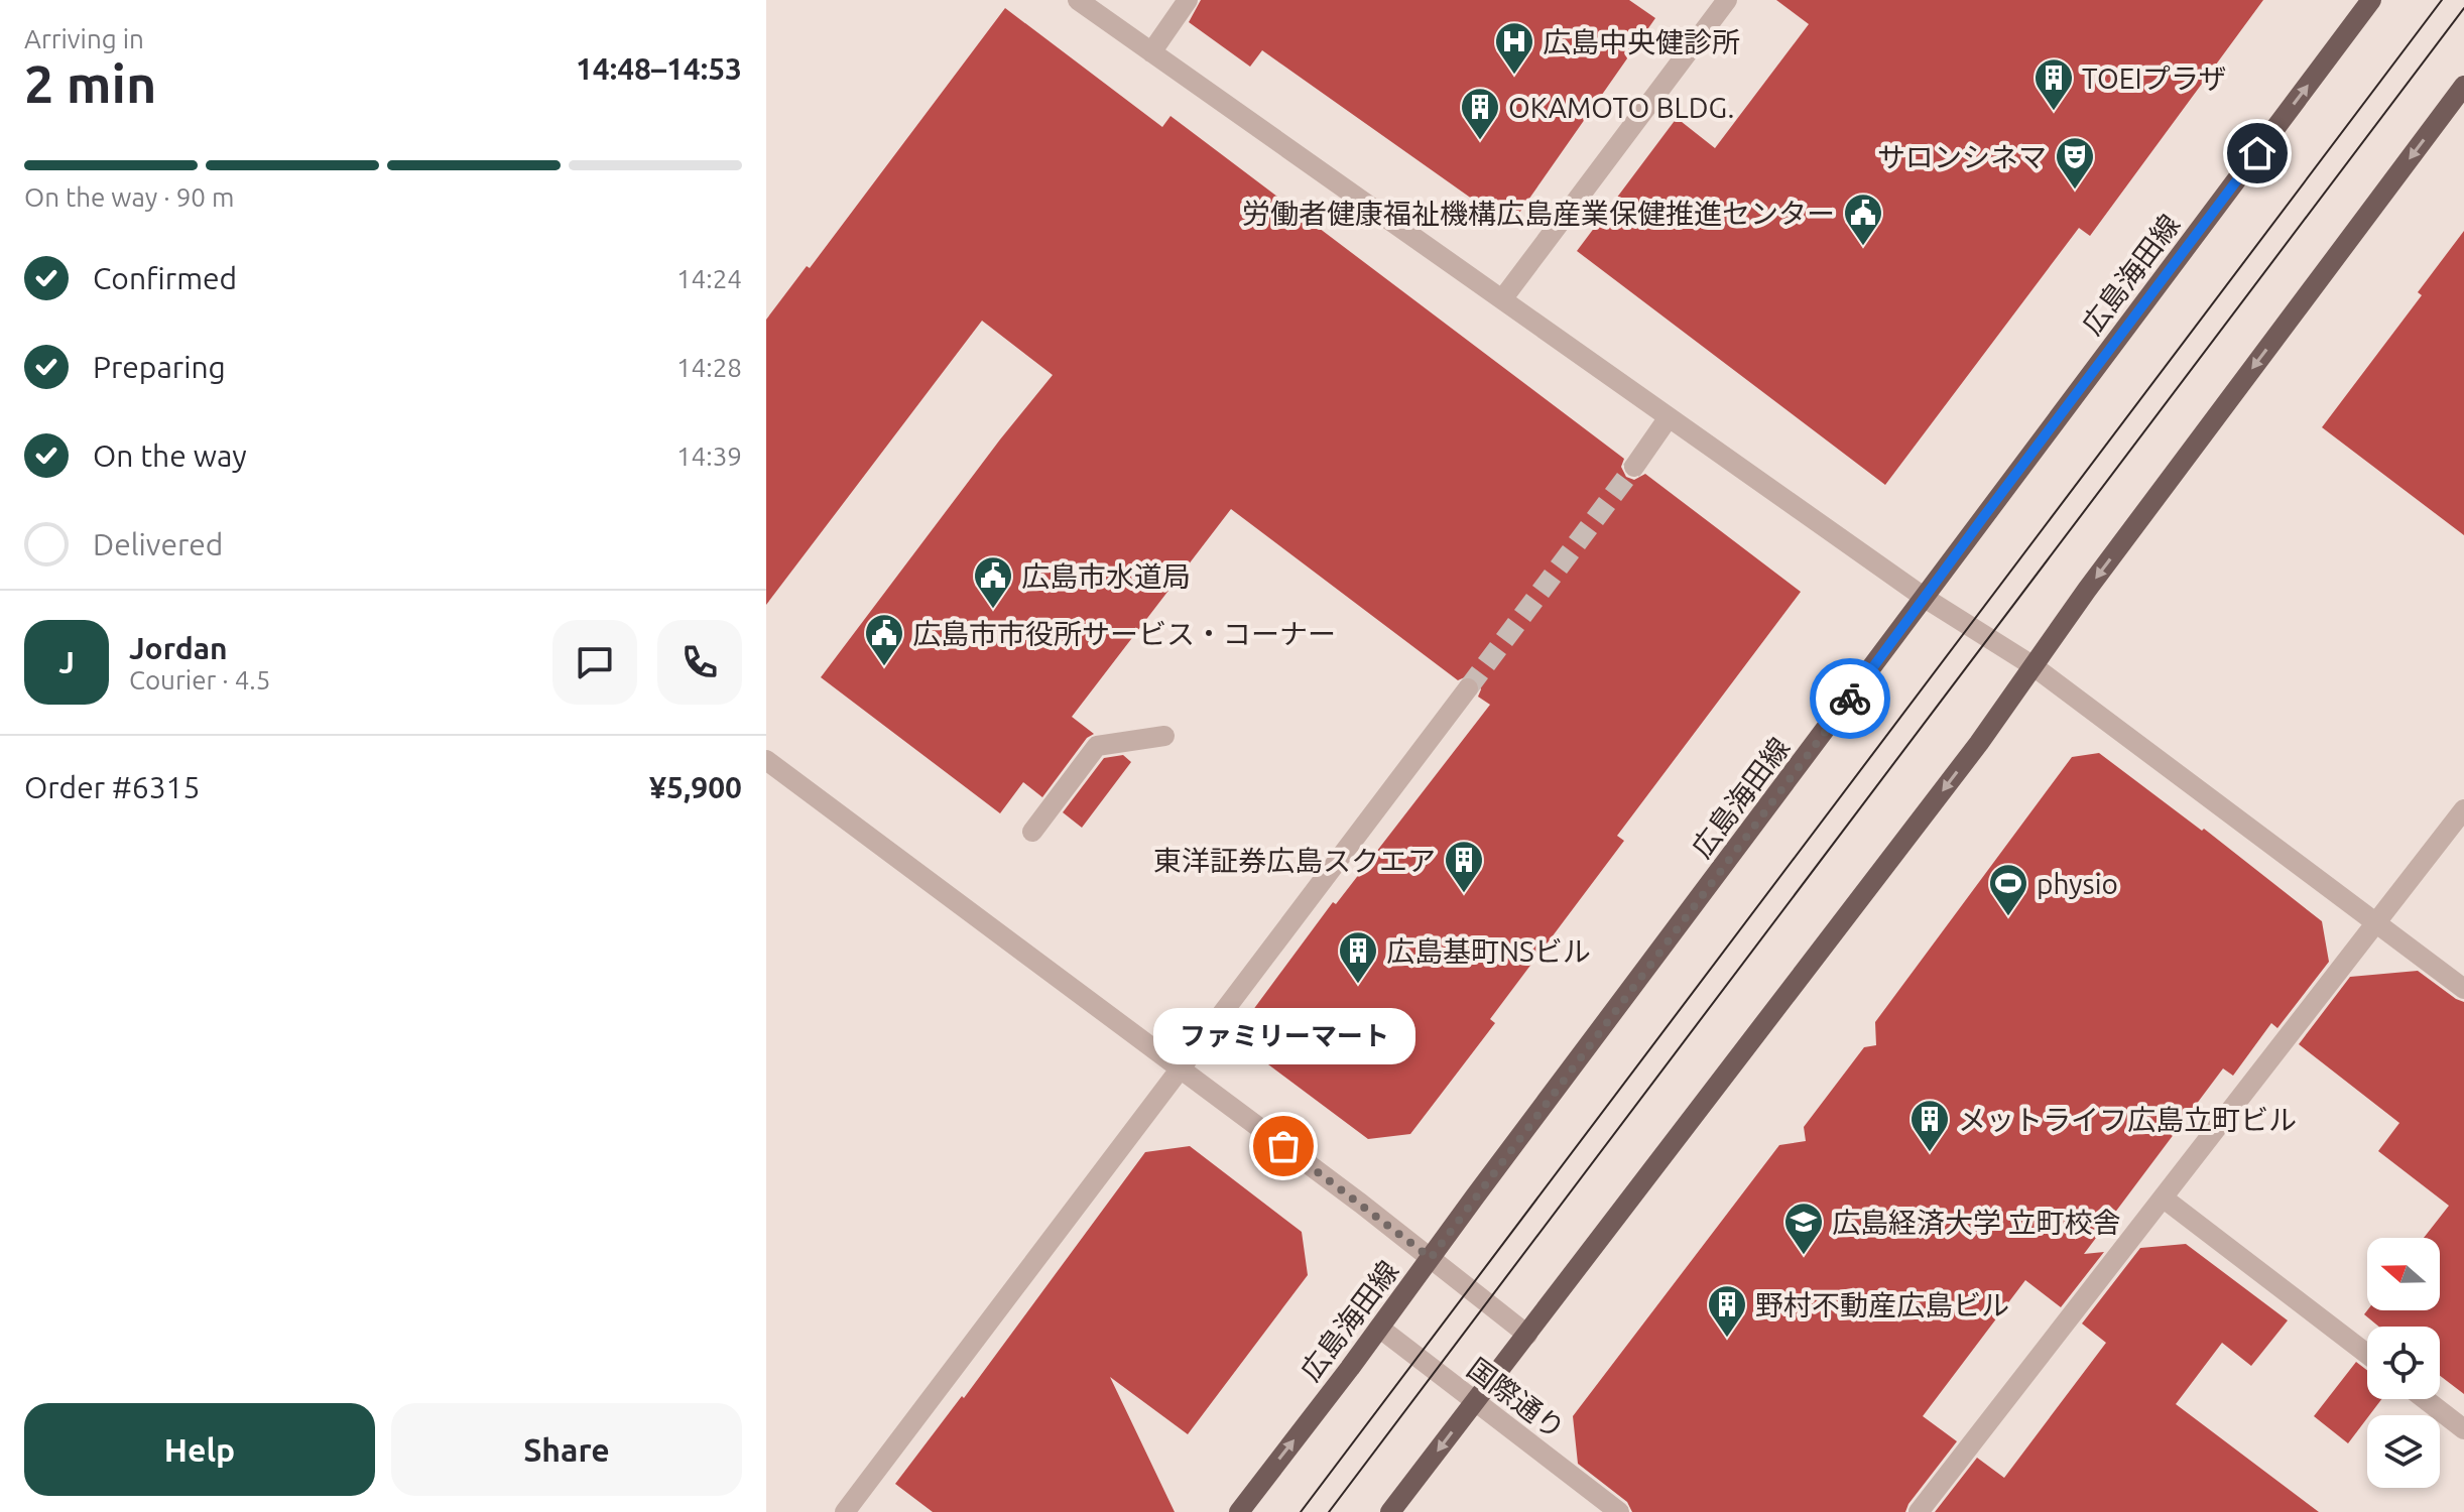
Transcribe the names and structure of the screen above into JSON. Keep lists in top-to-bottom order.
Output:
{
  "streets": {
    "main road": ["広島海田線"],
    "street": ["国際通り"]
  },
  "crossings": [
    ["広島海田線", "国際通り"]
  ],
  "places": {
    "hospital": ["広島中央健診所"],
    "building": [
      "TOEIプラザ",
      "OKAMOTO BLDG.",
      "東洋証券広島スクエア",
      "広島基町NSビル",
      "メットライフ広島立町ビル",
      "野村不動産広島ビル"
    ],
    "theatre": ["サロンシネマ"],
    "public building": ["労働者健康福祉機構広島産業保健推進センター", "広島市水道局", "広島市市役所サービス・コーナー"],
    "sports": ["physio"],
    "other": ["ファミリーマート"],
    "school or university": ["広島経済大学 立町校舎"]
  },
  "north": "left",
  "page": {
    "heading": ["2 min", "Arriving in", "14:48–14:53"],
    "panel": [
      "Jordan",
      "Courier · 4.5",
      "Order #6315",
      "¥5,900"
    ],
    "bar": "On the way · 90 m",
    "list": [
      ["Confirmed", "14:24"],
      ["Preparing", "14:28"],
      ["On the way", "14:39"],
      "Delivered"
    ],
    "round": "J",
    "bubble": "ファミリーマート",
    "buttons": ["Help", "Share"]
  }
}
